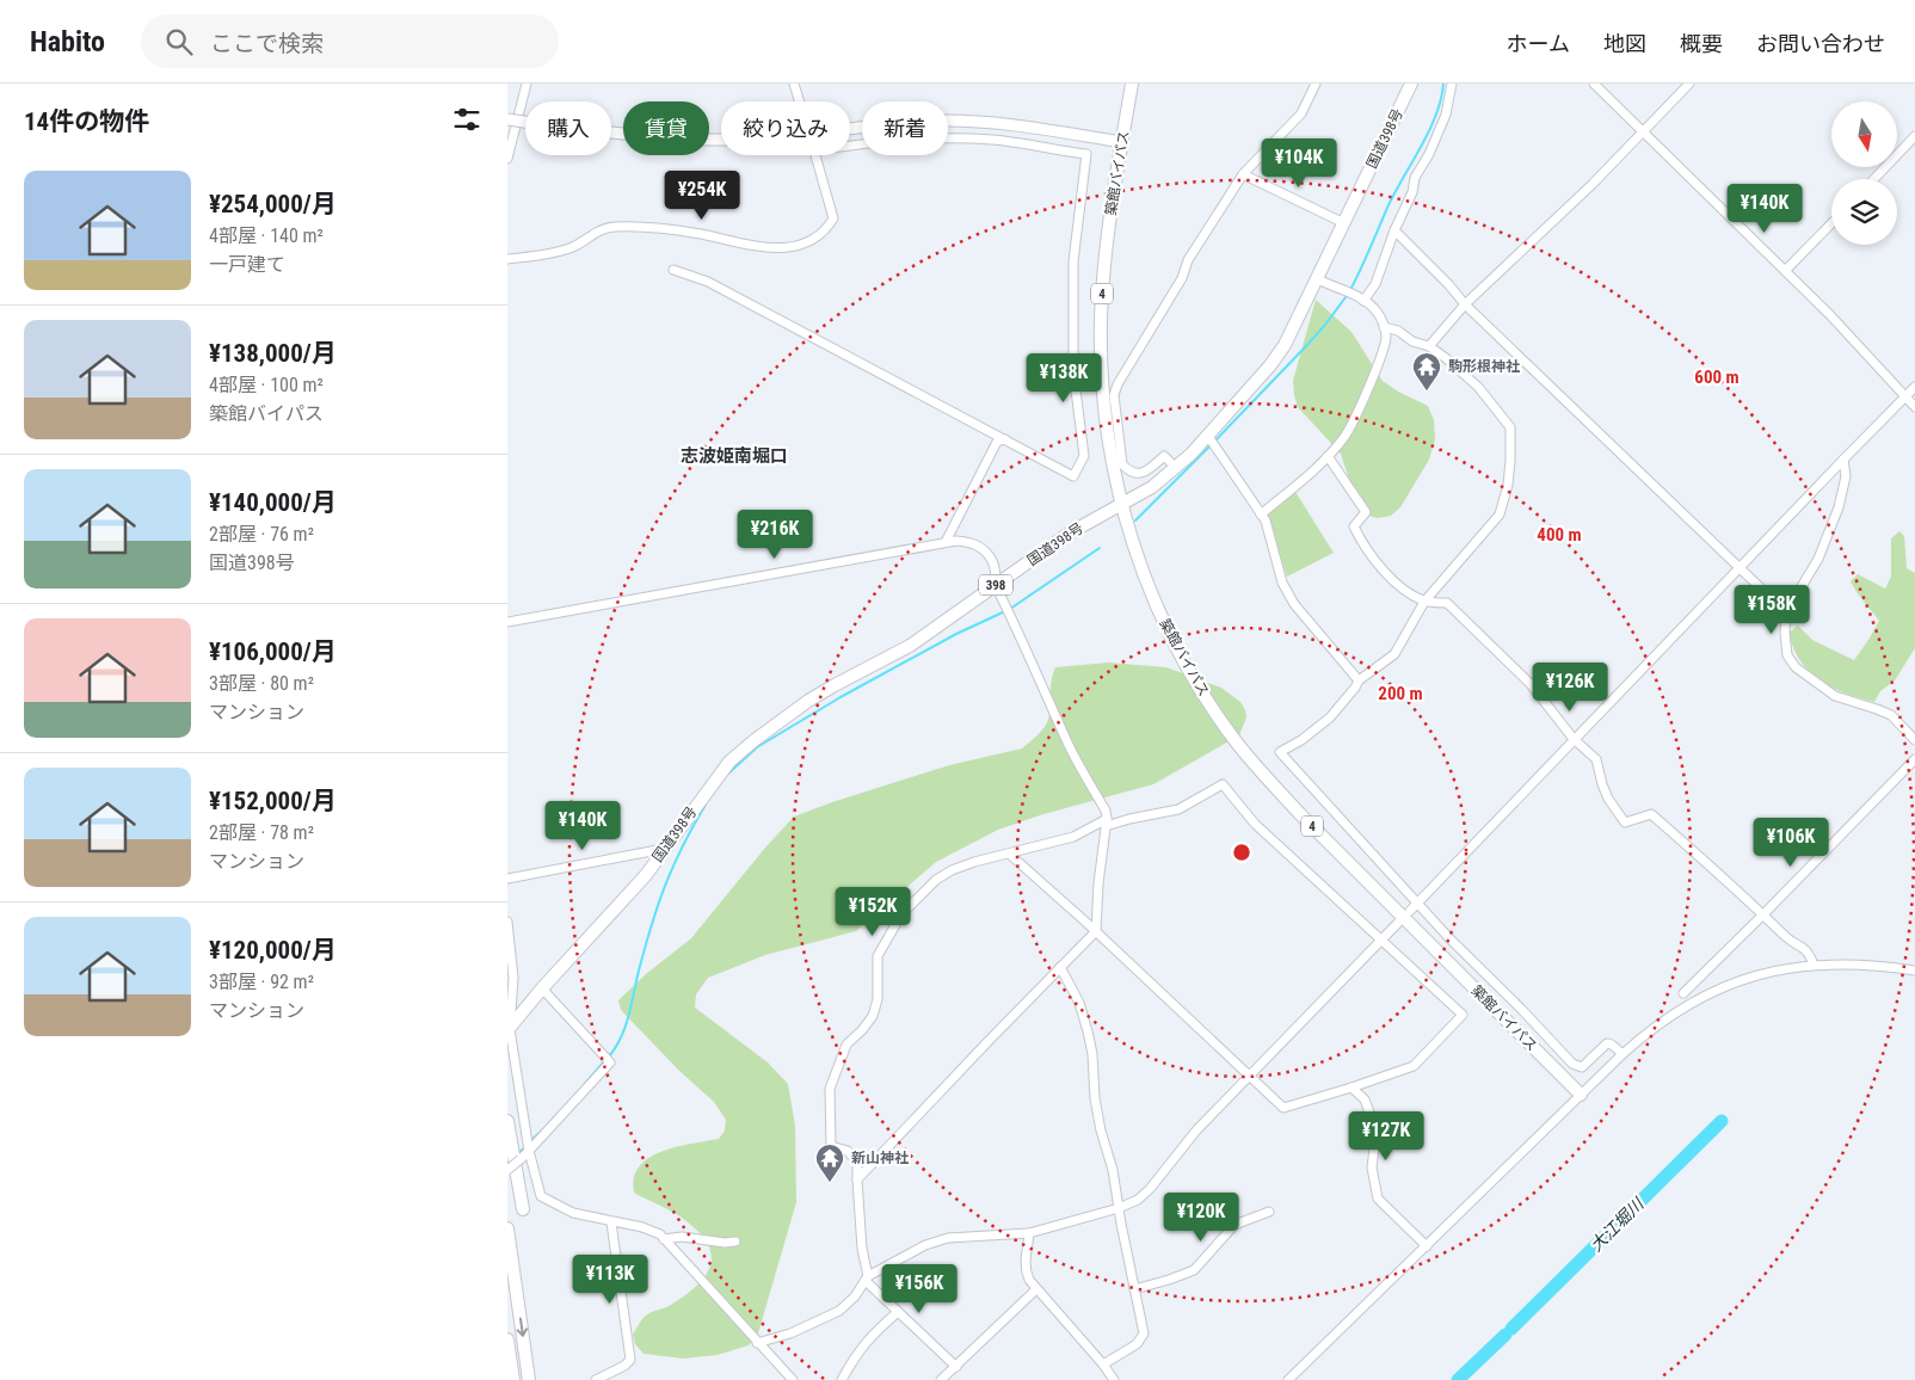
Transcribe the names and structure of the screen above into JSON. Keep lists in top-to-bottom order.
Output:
{
  "streets": {
    "highway": [
      "国道398号",
      "築館バイパス",
      "4",
      "398"
    ]
  },
  "crossings": [
    ["国道398号", "築館バイパス"]
  ],
  "districts": ["志波姫南堀口"],
  "water": ["大江堀川"],
  "places": {
    "temple": ["駒形根神社", "新山神社"]
  },
  "north": "bottom",
  "page": {
    "header": "Habito",
    "search": "ここで検索",
    "nav": [
      "ホーム",
      "地図",
      "概要",
      "お問い合わせ"
    ],
    "heading": "14件の物件",
    "chip": [
      "購入",
      "賃貸",
      "絞り込み",
      "新着"
    ],
    "price": [
      "¥104K",
      "¥254K",
      "¥140K",
      "¥138K",
      "¥216K",
      "¥158K",
      "¥126K",
      "¥140K",
      "¥106K",
      "¥152K",
      "¥127K",
      "¥120K",
      "¥113K",
      "¥156K"
    ],
    "list": [
      {
        "name": "¥254,000/月",
        "note": "4部屋 · 140 m² · 一戸建て"
      },
      {
        "name": "¥138,000/月",
        "note": "4部屋 · 100 m² · 築館バイパス"
      },
      {
        "name": "¥140,000/月",
        "note": "2部屋 · 76 m² · 国道398号"
      },
      {
        "name": "¥106,000/月",
        "note": "3部屋 · 80 m² · マンション"
      },
      {
        "name": "¥152,000/月",
        "note": "2部屋 · 78 m² · マンション"
      },
      {
        "name": "¥120,000/月",
        "note": "3部屋 · 92 m² · マンション"
      }
    ]
  },
  "rings": ["600 m", "400 m", "200 m"]
}
